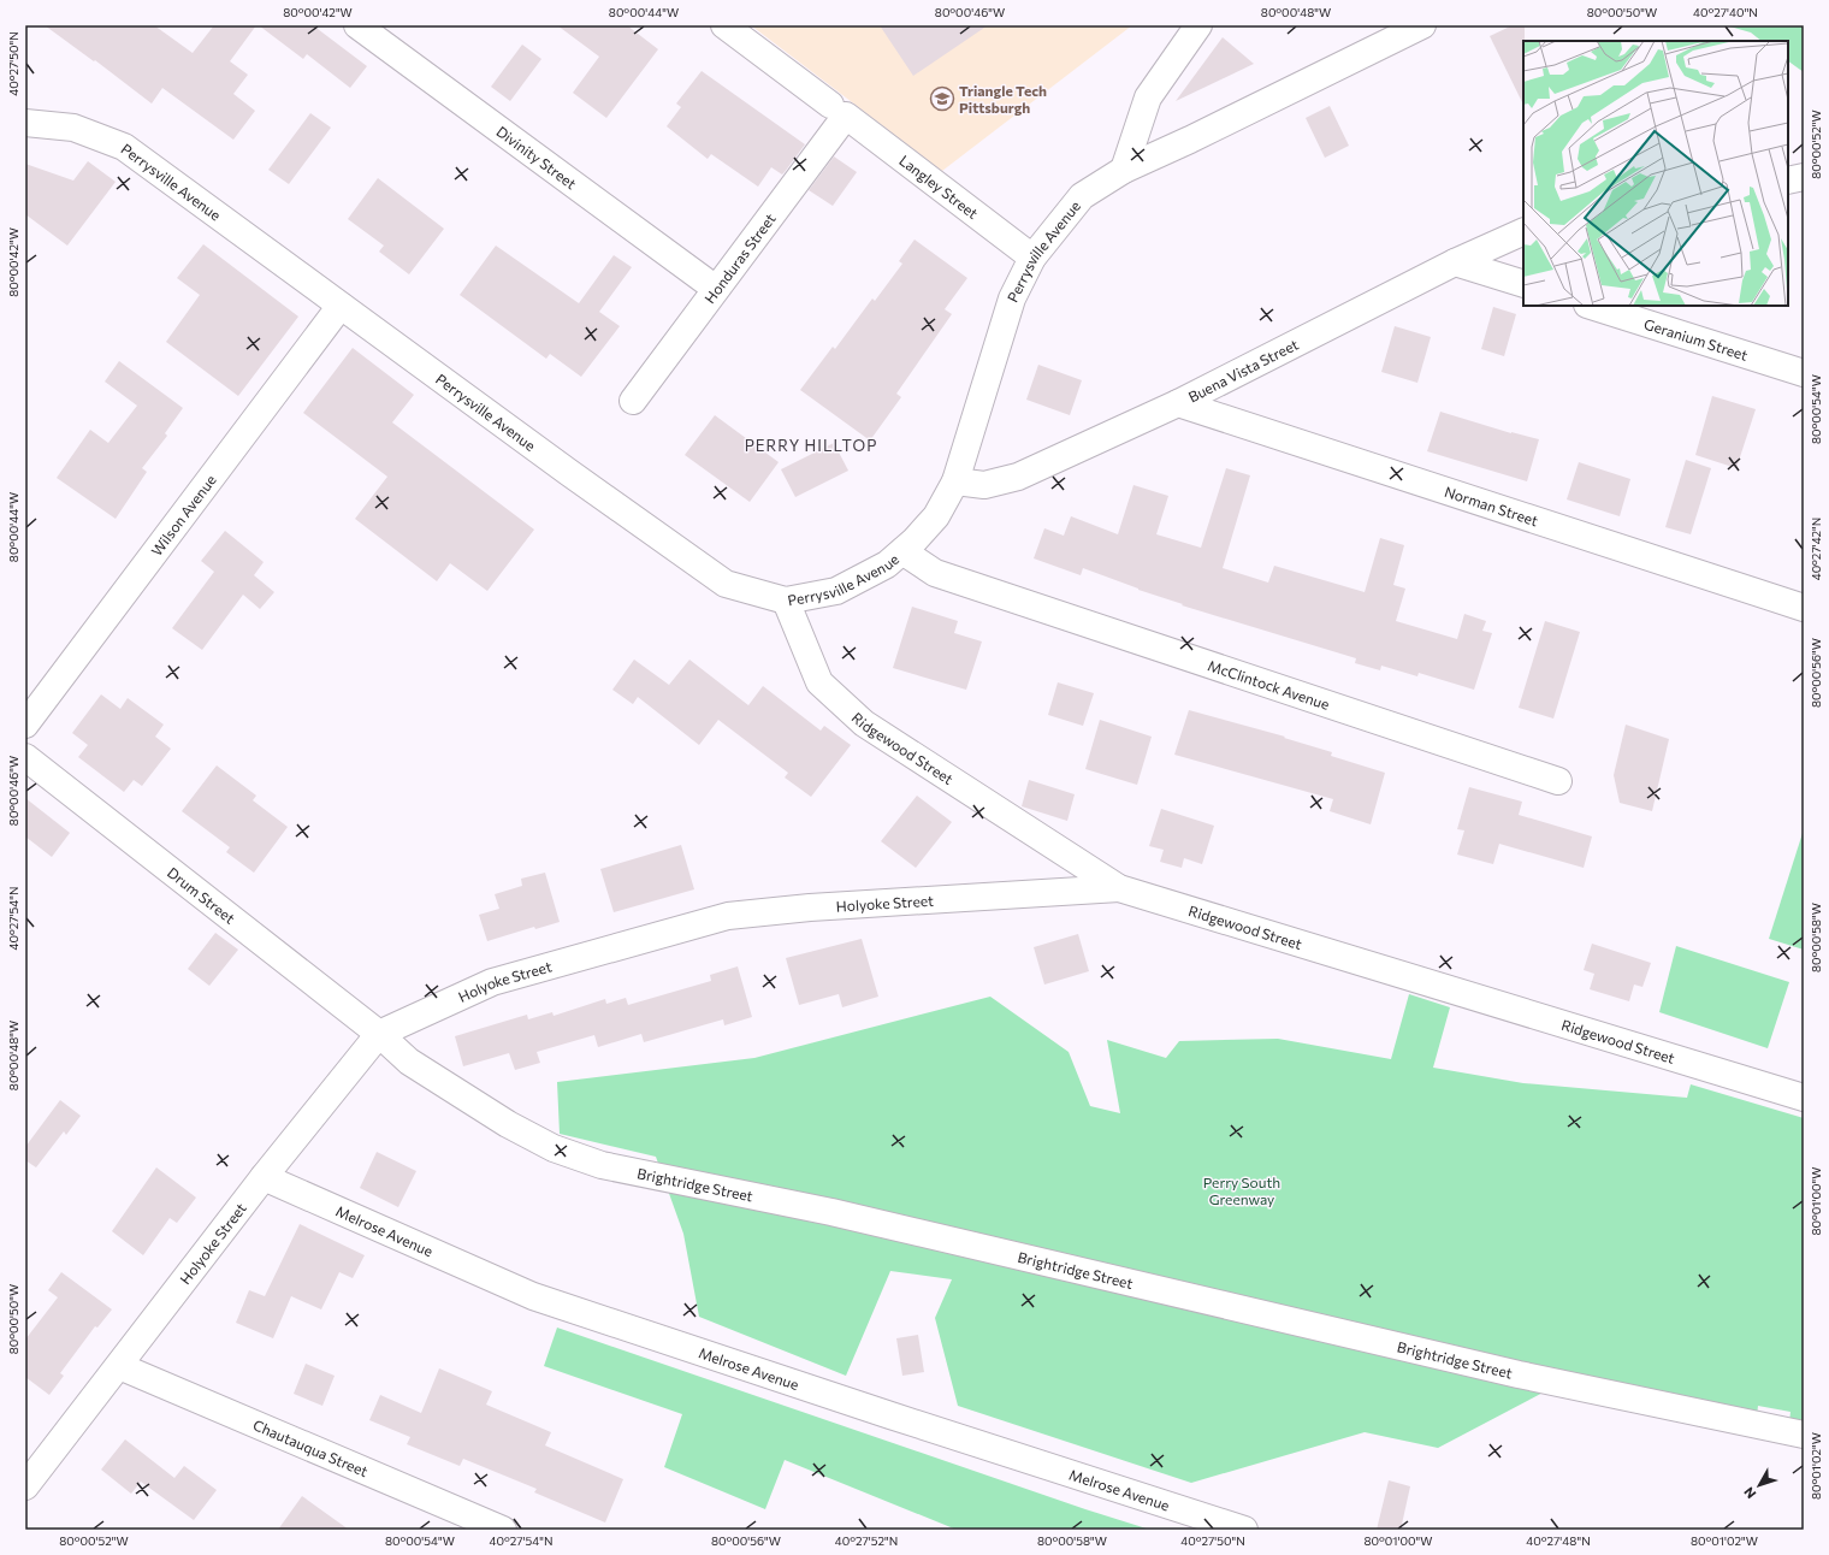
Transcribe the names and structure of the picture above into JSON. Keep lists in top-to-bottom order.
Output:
{
  "streets": {
    "street": [
      "Divinity Street",
      "Perrysville Avenue",
      "Langley Street",
      "Honduras Street",
      "Geranium Street",
      "Buena Vista Street",
      "Norman Street",
      "Wilson Avenue",
      "McClintock Avenue",
      "Ridgewood Street",
      "Drum Street",
      "Holyoke Street",
      "Brightridge Street",
      "Melrose Avenue",
      "Chautauqua Street"
    ]
  },
  "crossings": [
    ["Divinity Street", "Honduras Street"],
    ["Perrysville Avenue", "Langley Street"],
    ["Perrysville Avenue", "Buena Vista Street"],
    ["Perrysville Avenue", "Wilson Avenue"],
    ["Perrysville Avenue", "McClintock Avenue"],
    ["Perrysville Avenue", "Ridgewood Street"],
    ["Langley Street", "Honduras Street"],
    ["Buena Vista Street", "Norman Street"],
    ["Ridgewood Street", "Holyoke Street"],
    ["Drum Street", "Holyoke Street"],
    ["Drum Street", "Brightridge Street"],
    ["Holyoke Street", "Brightridge Street"],
    ["Holyoke Street", "Melrose Avenue"],
    ["Holyoke Street", "Chautauqua Street"]
  ],
  "districts": ["PERRY HILLTOP"],
  "parks": ["Perry South Greenway"],
  "places": {
    "school or university": ["Triangle Tech Pittsburgh"]
  },
  "north": "bottom left",
  "coordinates": [
    "80°00'42\"W",
    "80°00'44\"W",
    "80°00'46\"W",
    "80°00'48\"W",
    "80°00'50\"W",
    "40°27'40\"N",
    "40°27'50\"N",
    "80°00'52\"W",
    "80°00'54\"W",
    "40°27'42\"N",
    "80°00'56\"W",
    "40°27'54\"N",
    "80°00'58\"W",
    "80°01'00\"W",
    "80°01'02\"W",
    "40°27'52\"N",
    "40°27'48\"N"
  ]
}
